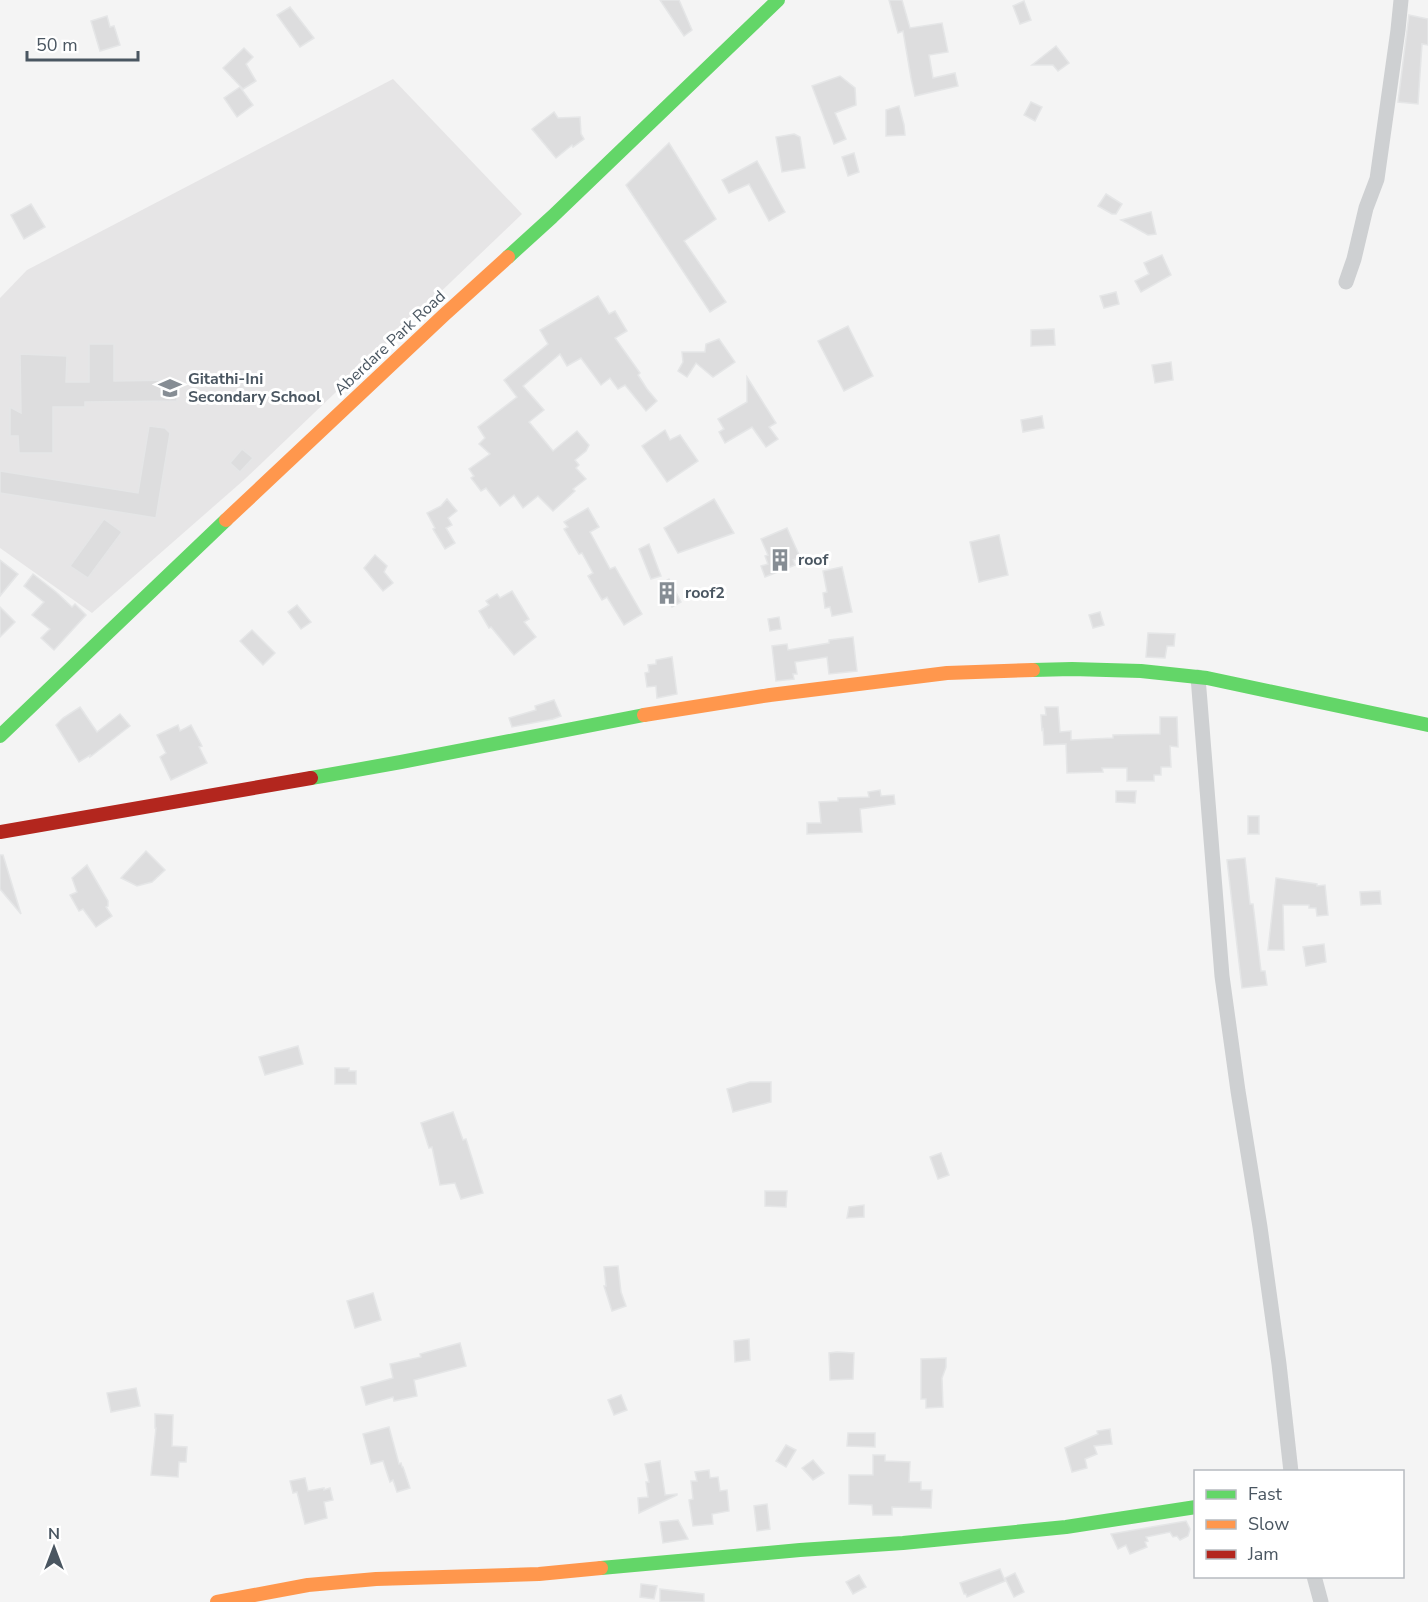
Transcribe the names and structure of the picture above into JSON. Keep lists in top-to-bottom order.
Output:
{
  "streets": {
    "street": ["Aberdare Park Road"]
  },
  "places": {
    "school or university": ["Gitathi-Ini Secondary School"],
    "building": ["roof", "roof2"]
  },
  "legend": ["Fast", "Slow", "Jam"],
  "scale_bar": "50 m",
  "north": "top"
}
